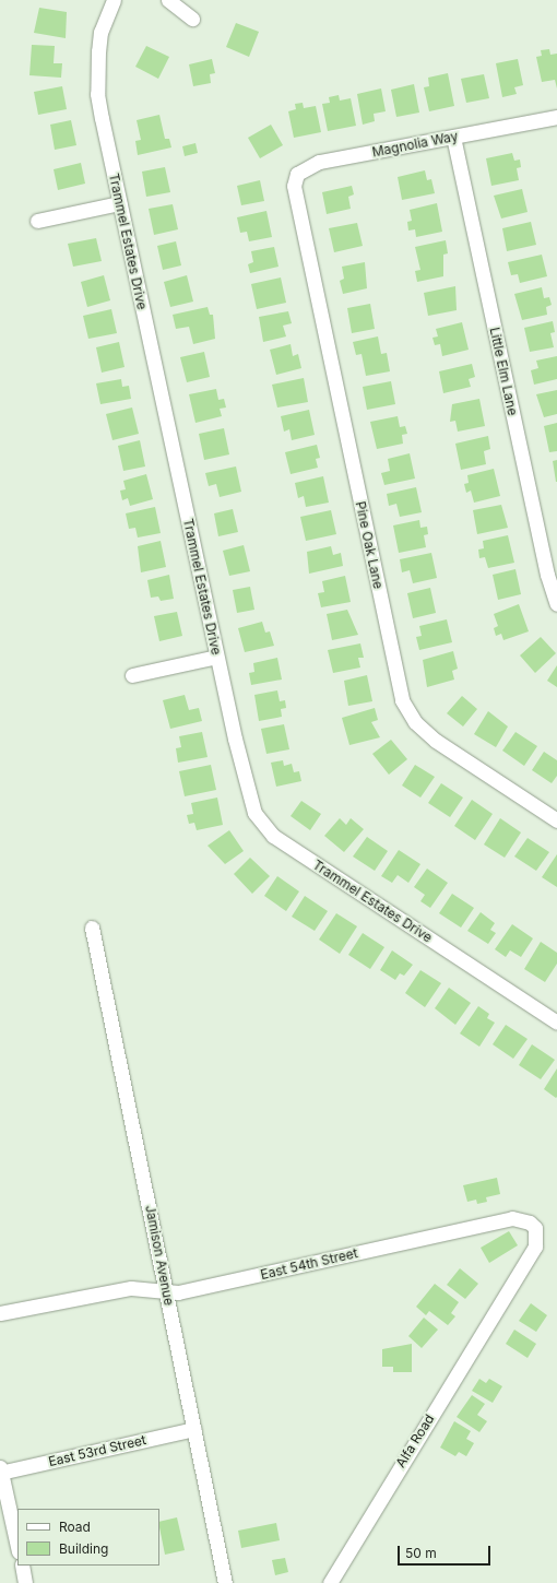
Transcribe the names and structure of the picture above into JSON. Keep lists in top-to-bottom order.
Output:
{
  "streets": {
    "street": [
      "Magnolia Way",
      "Trammel Estates Drive",
      "Little Elm Lane",
      "Pine Oak Lane",
      "Jamison Avenue",
      "East 54th Street",
      "Alfa Road",
      "East 53rd Street"
    ]
  },
  "crossings": [
    ["Magnolia Way", "Little Elm Lane"],
    ["Magnolia Way", "Pine Oak Lane"],
    ["Jamison Avenue", "East 54th Street"],
    ["Jamison Avenue", "East 53rd Street"],
    ["East 54th Street", "Alfa Road"]
  ],
  "legend": ["Road", "Building"],
  "scale_bar": "50 m"
}
